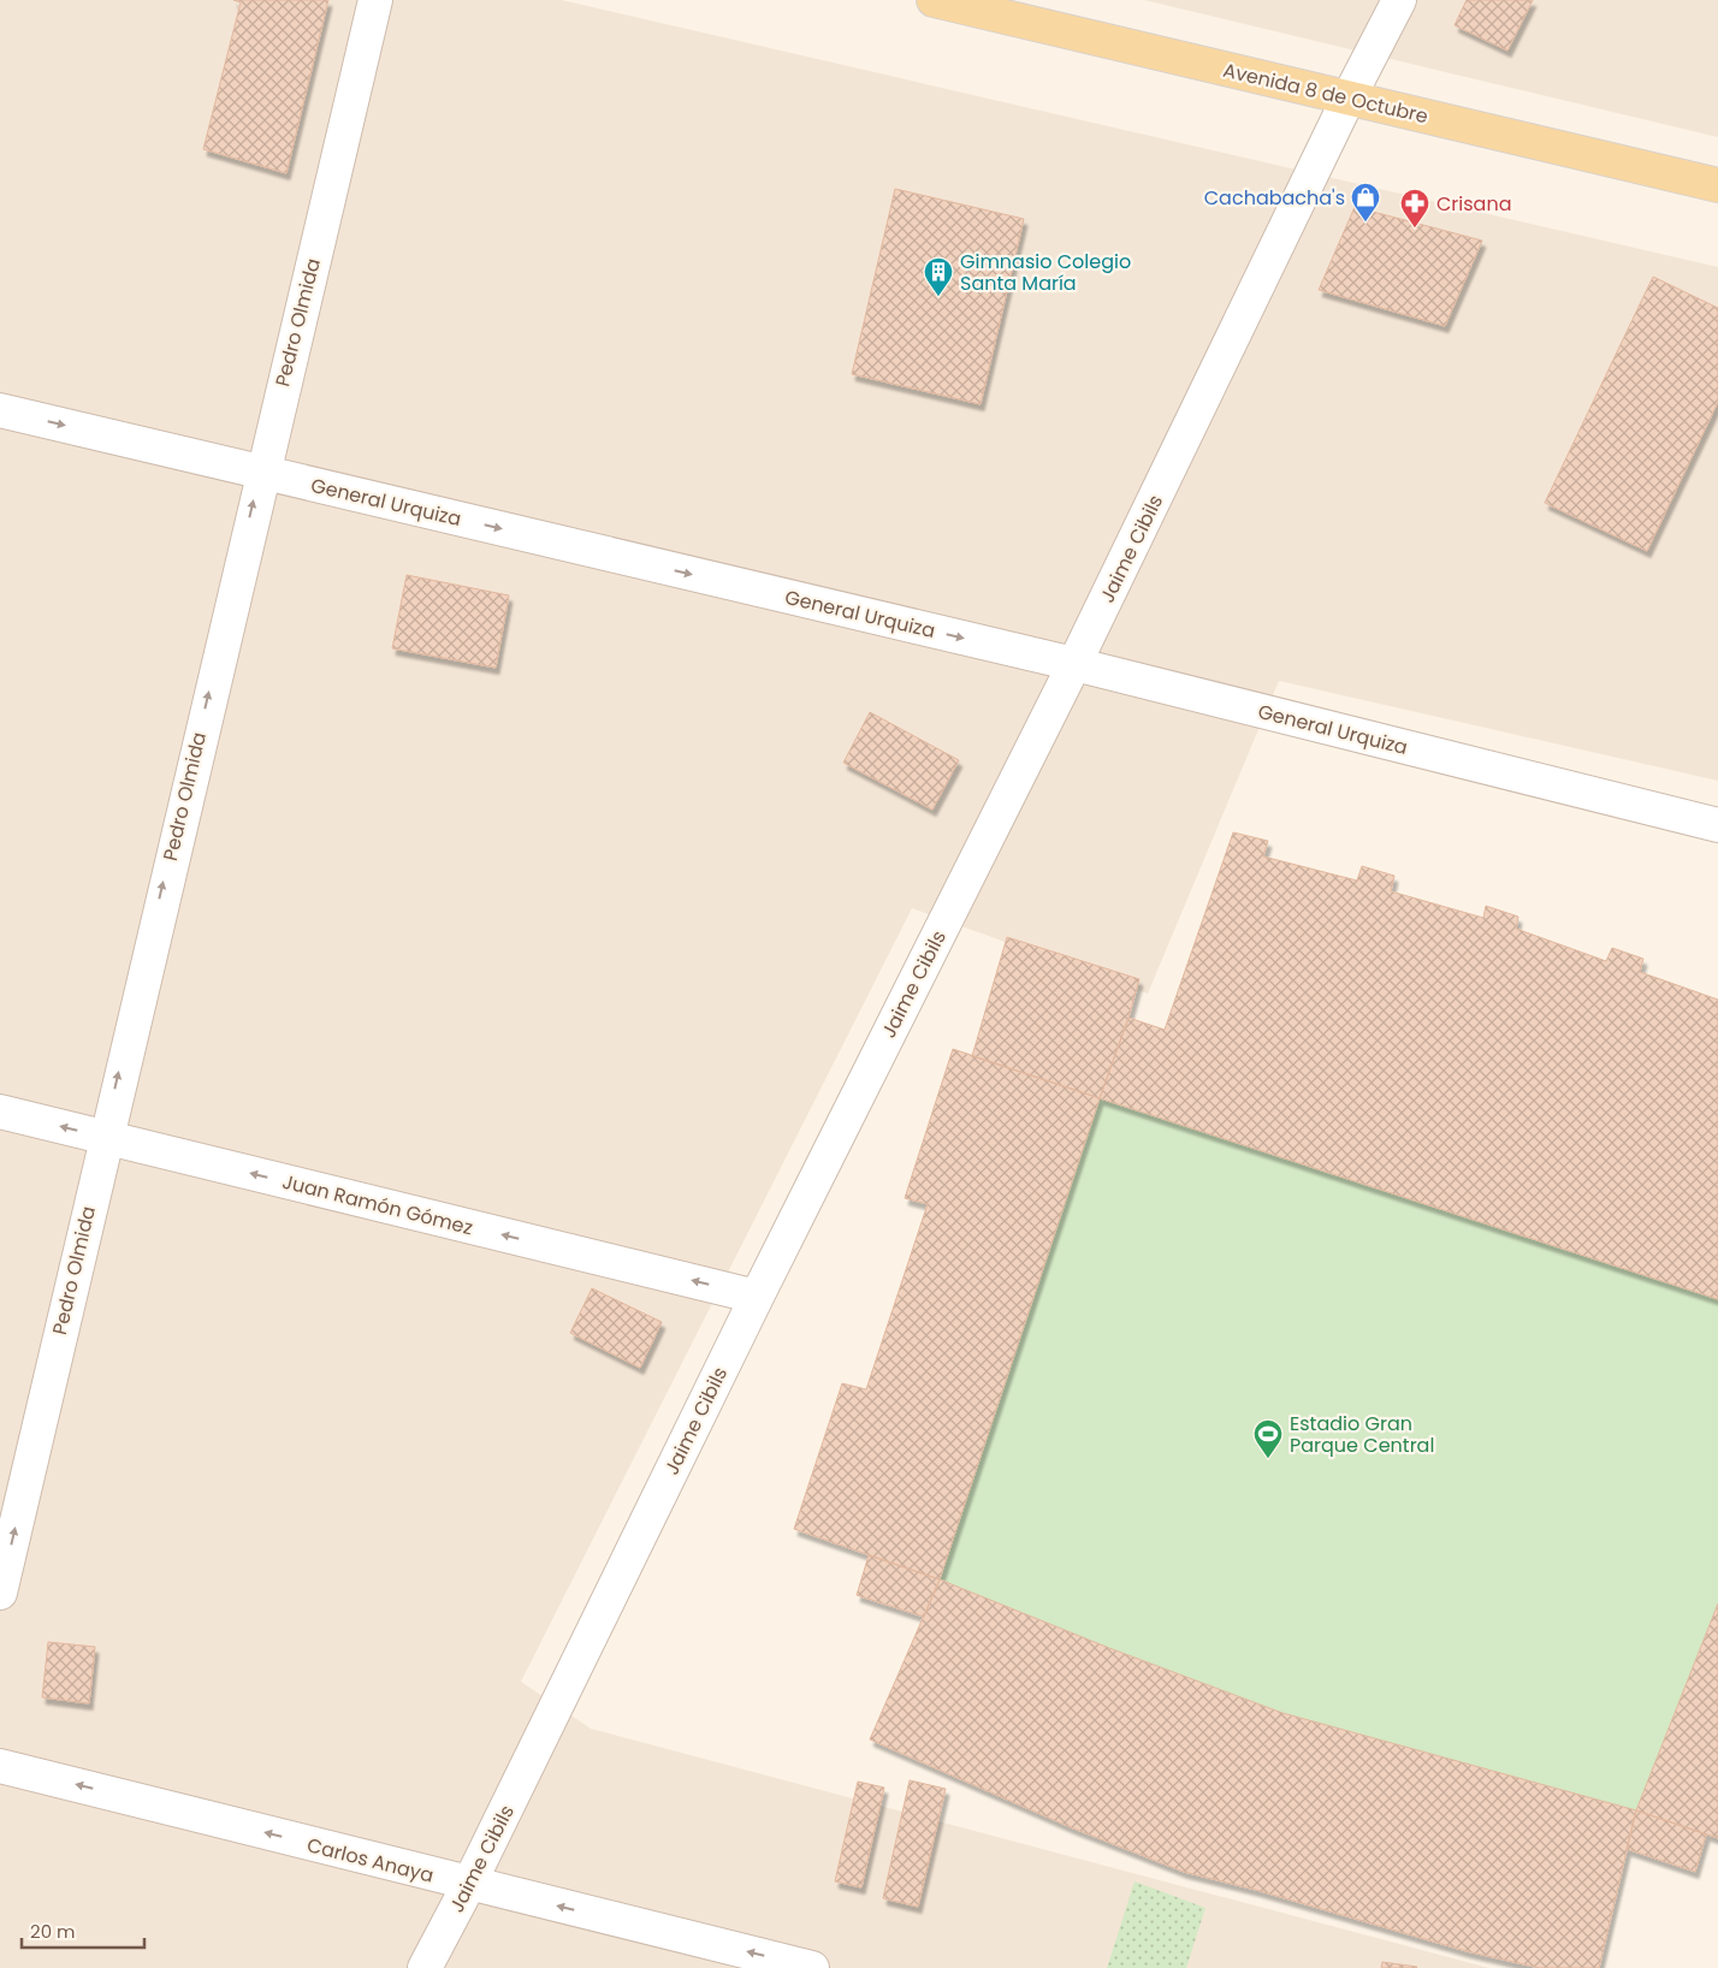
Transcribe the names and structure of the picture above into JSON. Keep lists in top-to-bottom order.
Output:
{
  "streets": {
    "main road": ["Avenida 8 de Octubre"],
    "street": [
      "Pedro Olmida",
      "General Urquiza",
      "Jaime Cibils",
      "Juan Ramón Gómez",
      "Carlos Anaya"
    ]
  },
  "crossings": [
    ["Avenida 8 de Octubre", "Jaime Cibils"],
    ["Pedro Olmida", "General Urquiza"],
    ["Pedro Olmida", "Juan Ramón Gómez"],
    ["General Urquiza", "Jaime Cibils"],
    ["Jaime Cibils", "Juan Ramón Gómez"],
    ["Jaime Cibils", "Carlos Anaya"]
  ],
  "one_way": [
    "Pedro Olmida",
    "General Urquiza",
    "Juan Ramón Gómez",
    "Carlos Anaya"
  ],
  "places": {
    "shop": ["Cachabacha's"],
    "pharmacy": ["Crisana"],
    "building": ["Gimnasio Colegio Santa María"],
    "sports": ["Estadio Gran Parque Central"]
  },
  "scale_bar": "20 m"
}
